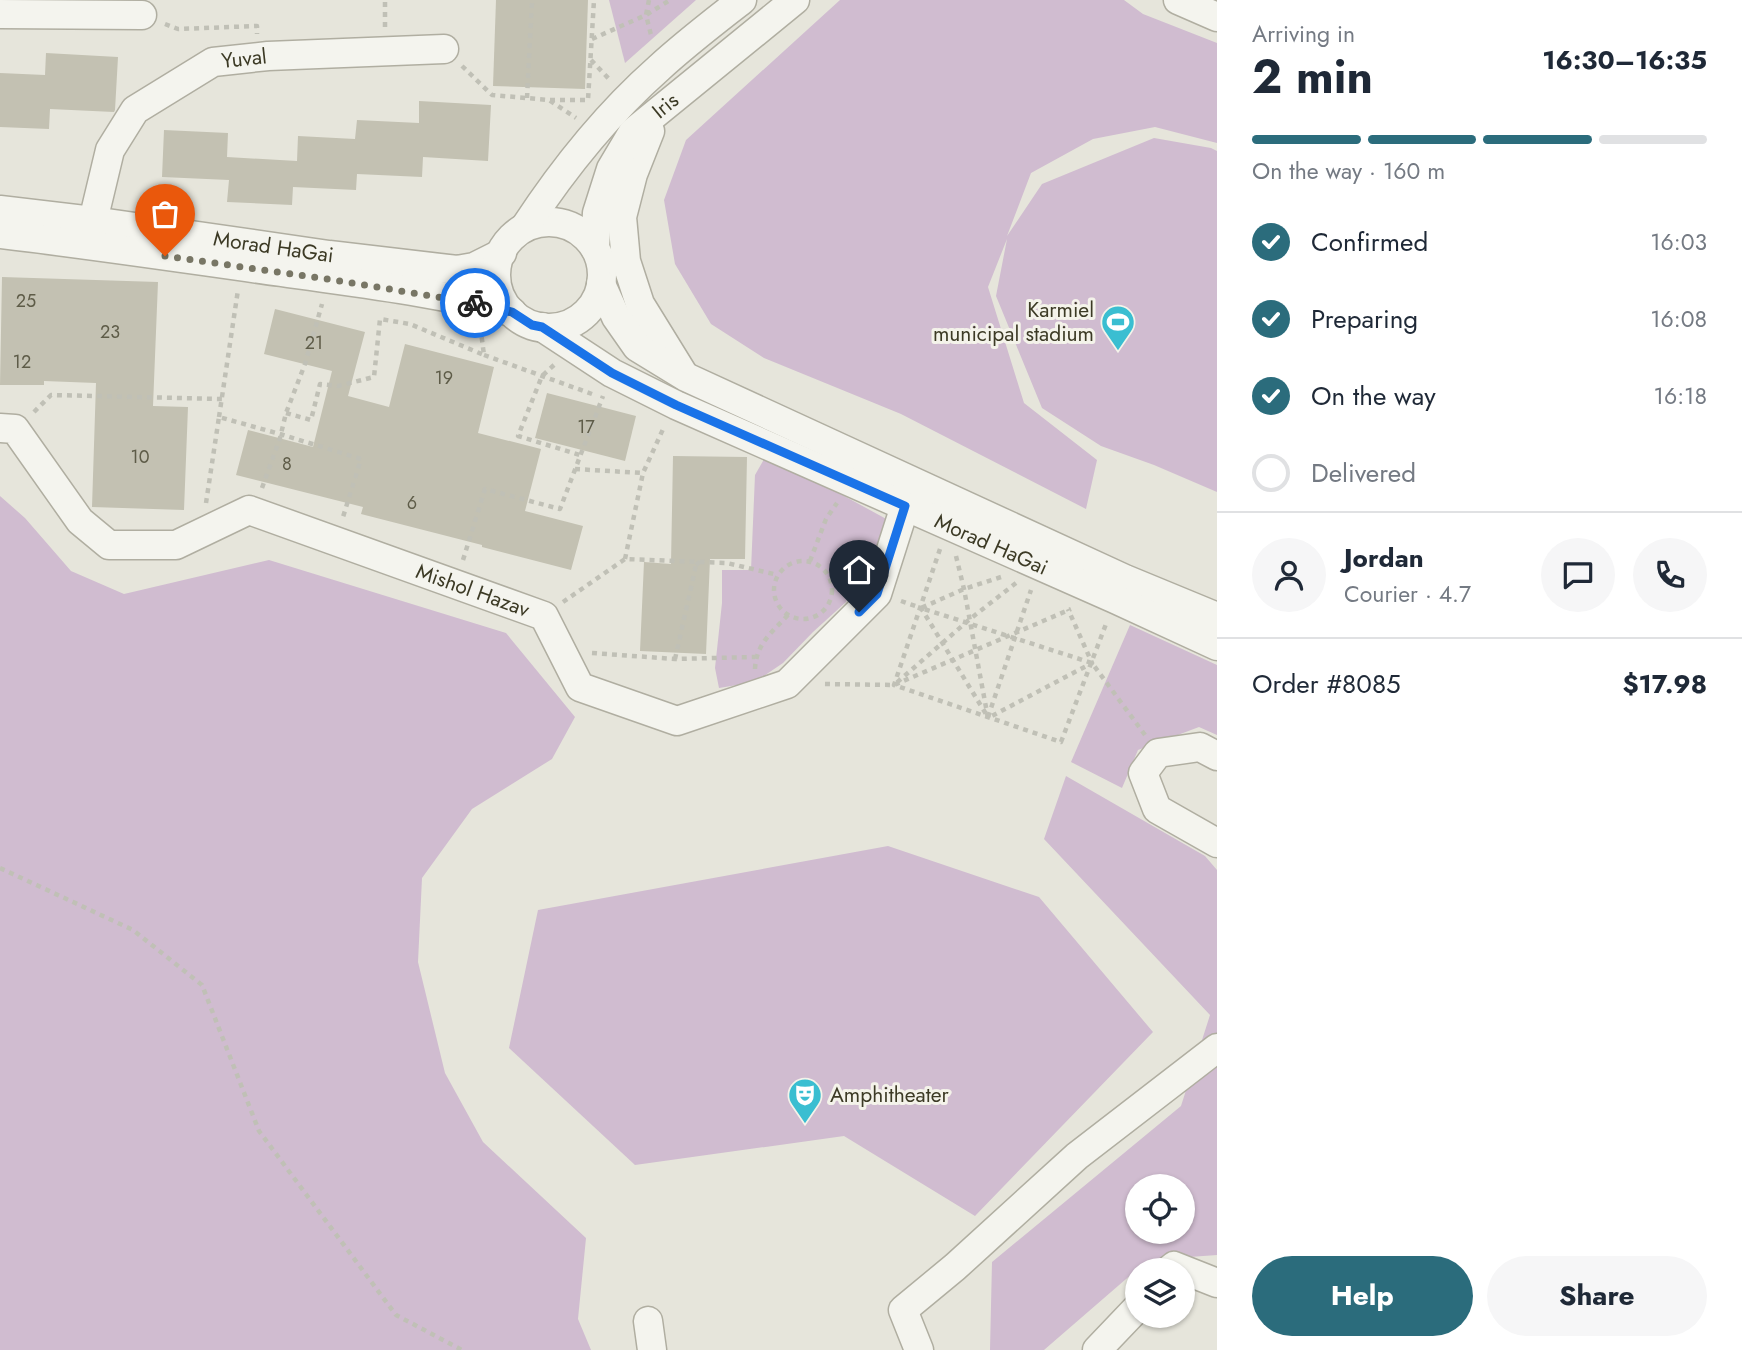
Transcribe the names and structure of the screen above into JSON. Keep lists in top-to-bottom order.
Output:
{
  "streets": {
    "street": [
      "Yuval",
      "Iris",
      "Morad HaGai",
      "Mishol Hazav"
    ]
  },
  "crossings": [
    ["Yuval", "Morad HaGai"],
    ["Iris", "Morad HaGai"],
    ["Morad HaGai", "Mishol Hazav"]
  ],
  "places": {
    "sports": ["Karmiel municipal stadium"],
    "theatre": ["Amphitheater"]
  },
  "house_numbers": [
    "25",
    "23",
    "21",
    "12",
    "19",
    "17",
    "10",
    "8",
    "6"
  ],
  "page": {
    "heading": ["2 min", "Arriving in", "16:30–16:35"],
    "panel": [
      "Jordan",
      "Courier · 4.7",
      "Order #8085",
      "$17.98"
    ],
    "bar": "On the way · 160 m",
    "list": [
      ["Confirmed", "16:03"],
      ["Preparing", "16:08"],
      ["On the way", "16:18"],
      "Delivered"
    ],
    "buttons": ["Help", "Share"]
  }
}
